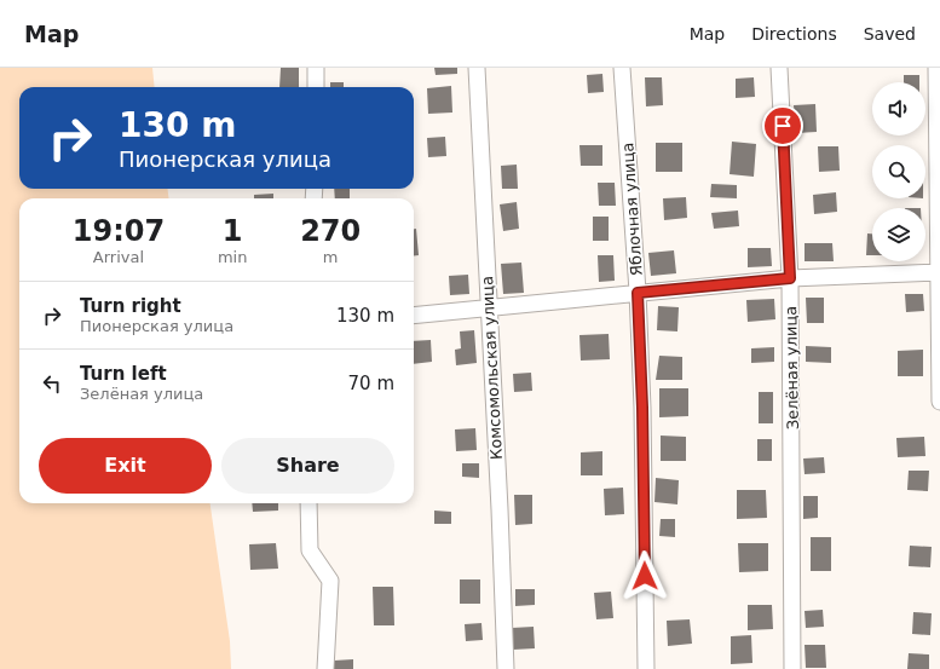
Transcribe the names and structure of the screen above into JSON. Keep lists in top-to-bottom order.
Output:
{
  "streets": {
    "street": ["Яблочная улица", "Комсомольская улица", "Зелёная улица"]
  },
  "page": {
    "header": "Map",
    "nav": ["Map", "Directions", "Saved"],
    "turn": ["130 m", "Пионерская улица"],
    "eta": [
      "19:07",
      "Arrival",
      "1",
      "min",
      "270",
      "m"
    ],
    "list": [
      {
        "name": "Turn right",
        "note": "Пионерская улица",
        "value": "130 m"
      },
      {
        "name": "Turn left",
        "note": "Зелёная улица",
        "value": "70 m"
      }
    ],
    "buttons": ["Exit", "Share"]
  }
}
